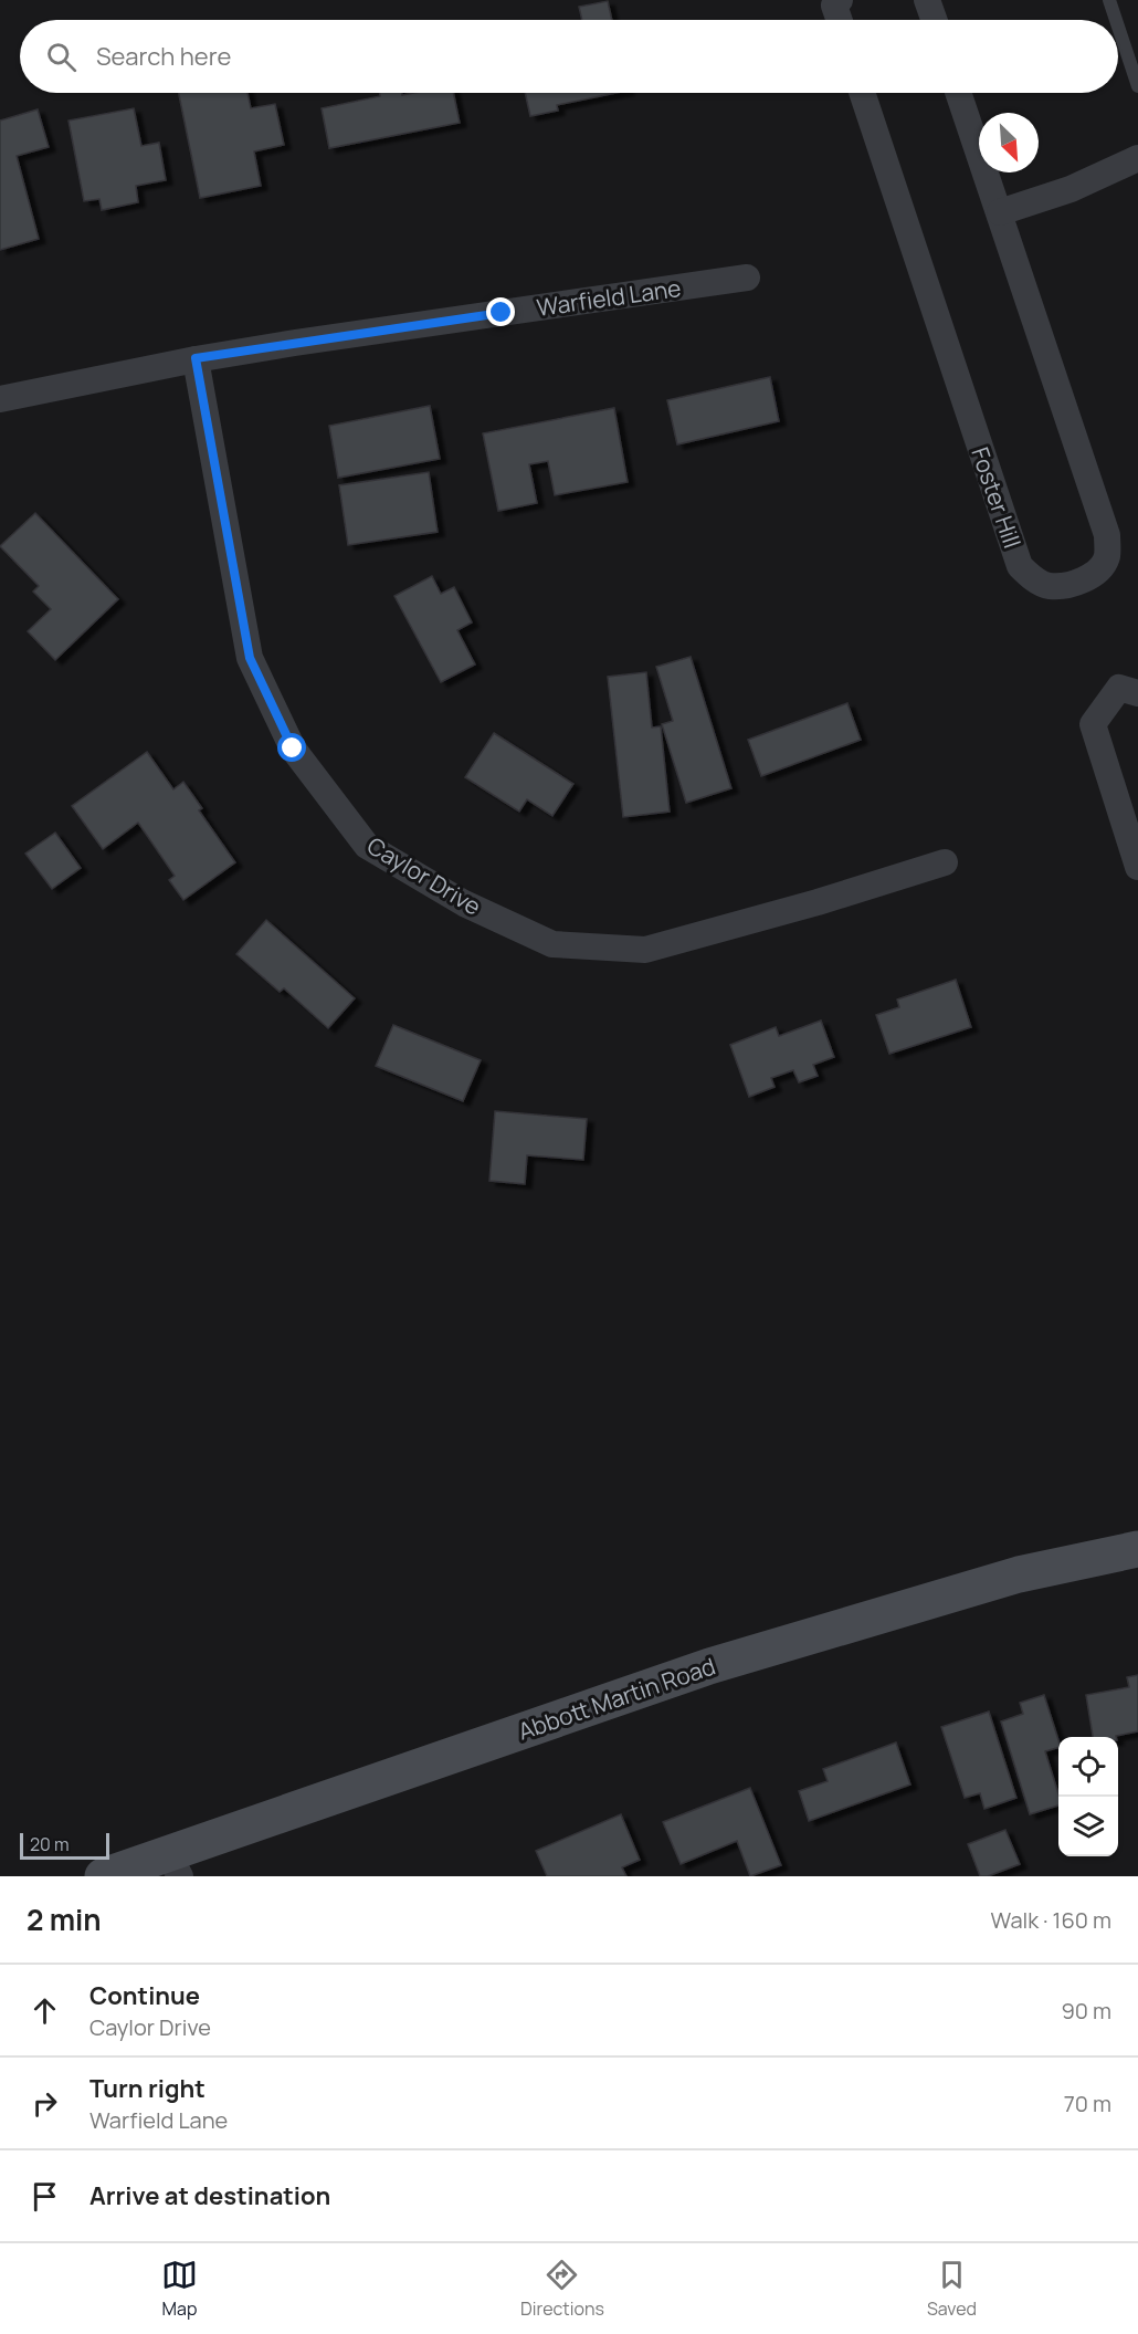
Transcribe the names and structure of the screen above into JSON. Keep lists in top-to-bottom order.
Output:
{
  "streets": {
    "main road": ["Abbott Martin Road"],
    "street": ["Warfield Lane", "Foster Hill", "Caylor Drive"]
  },
  "crossings": [
    ["Warfield Lane", "Caylor Drive"]
  ],
  "scale_bar": "20 m",
  "north": "bottom right",
  "page": {
    "search": "Search here",
    "scale": "20 m",
    "heading": ["2 min", "Walk · 160 m"],
    "list": [
      ["Continue", "Caylor Drive", "90 m"],
      ["Turn right", "Warfield Lane", "70 m"],
      "Arrive at destination"
    ],
    "nav": ["Map", "Directions", "Saved"]
  }
}
